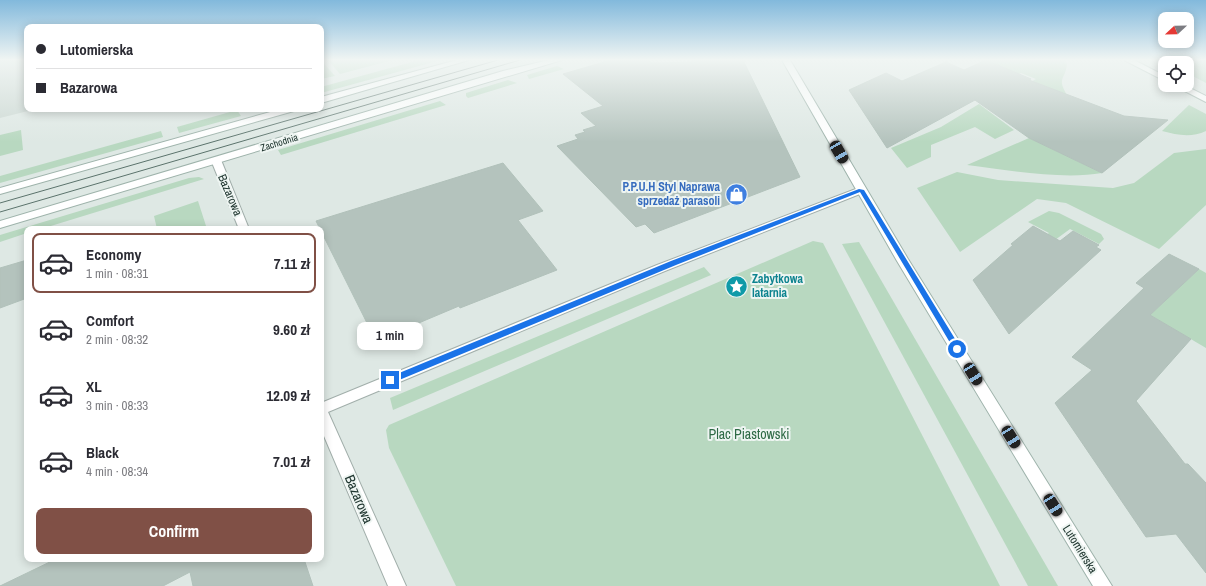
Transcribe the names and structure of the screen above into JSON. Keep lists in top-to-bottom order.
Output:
{
  "streets": {
    "main road": ["Zachodnia", "Bazarowa", "Lutomierska"]
  },
  "crossings": [
    ["Zachodnia", "Bazarowa"]
  ],
  "parks": ["Plac Piastowski"],
  "places": {
    "shop": ["P.P.U.H Styl Naprawa sprzedaż parasoli"],
    "place": ["Zabytkowa latarnia"]
  },
  "north": "left",
  "page": {
    "banner": ["Lutomierska", "Bazarowa"],
    "list": [
      {
        "name": "Economy",
        "note": "1 min · 08:31",
        "value": "7.11 zł"
      },
      {
        "name": "Comfort",
        "note": "2 min · 08:32",
        "value": "9.60 zł"
      },
      {
        "name": "XL",
        "note": "3 min · 08:33",
        "value": "12.09 zł"
      },
      {
        "name": "Black",
        "note": "4 min · 08:34",
        "value": "7.01 zł"
      }
    ],
    "bubble": "1 min",
    "buttons": "Confirm"
  }
}
